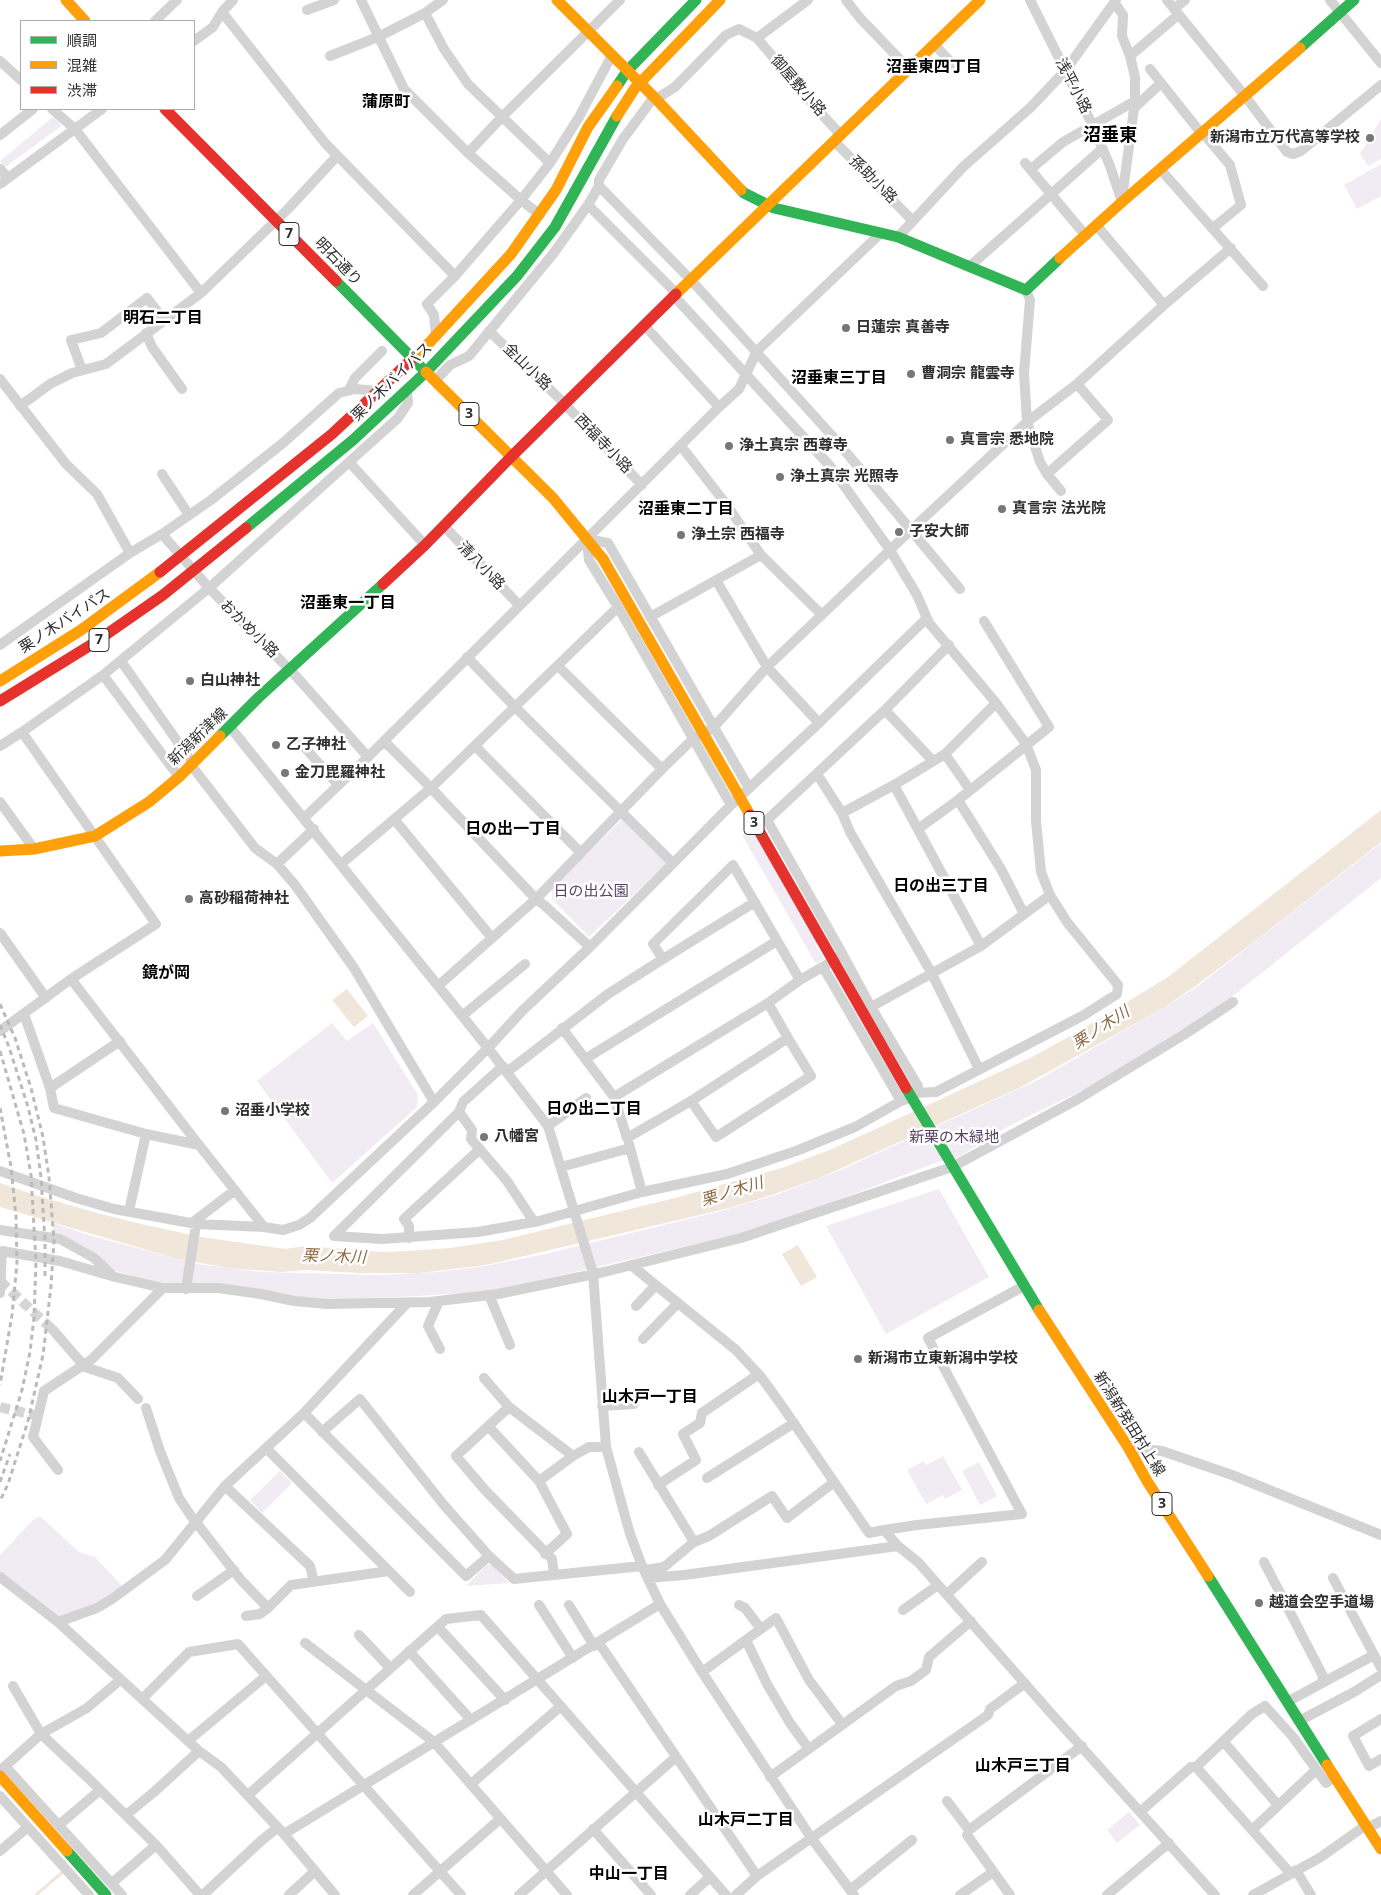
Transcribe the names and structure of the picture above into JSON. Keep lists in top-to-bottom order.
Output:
{
  "streets": {
    "main road": [
      "7",
      "明石通り",
      "栗ノ木バイパス",
      "3",
      "新潟新津線",
      "新潟新発田村上線"
    ],
    "street": [
      "御屋敷小路",
      "浅平小路",
      "孫助小路",
      "金山小路",
      "西福寺小路",
      "清八小路",
      "おかめ小路"
    ]
  },
  "crossings": [
    ["御屋敷小路", "孫助小路"],
    ["御屋敷小路", "新潟新津線"],
    ["孫助小路", "新潟新津線"],
    ["明石通り", "栗ノ木バイパス"],
    ["明石通り", "3"],
    ["金山小路", "西福寺小路"],
    ["金山小路", "新潟新津線"],
    ["栗ノ木バイパス", "3"],
    ["栗ノ木バイパス", "おかめ小路"],
    ["3", "新潟新津線"],
    ["3", "新潟新発田村上線"],
    ["西福寺小路", "新潟新津線"],
    ["清八小路", "新潟新津線"],
    ["おかめ小路", "新潟新津線"]
  ],
  "districts": [
    "沼垂東四丁目",
    "蒲原町",
    "沼垂東",
    "明石二丁目",
    "沼垂東三丁目",
    "沼垂東二丁目",
    "沼垂東一丁目",
    "日の出一丁目",
    "日の出三丁目",
    "鏡が岡",
    "日の出二丁目",
    "山木戸一丁目",
    "山木戸三丁目",
    "山木戸二丁目",
    "中山一丁目"
  ],
  "water": ["栗ノ木川"],
  "parks": ["日の出公園", "新栗の木緑地"],
  "places": [
    "新潟市立万代高等学校",
    "日蓮宗 真善寺",
    "曹洞宗 龍雲寺",
    "真言宗 悉地院",
    "浄土真宗 西尊寺",
    "浄土真宗 光照寺",
    "真言宗 法光院",
    "子安大師",
    "浄土宗 西福寺",
    "白山神社",
    "乙子神社",
    "金刀毘羅神社",
    "高砂稲荷神社",
    "沼垂小学校",
    "八幡宮",
    "新潟市立東新潟中学校",
    "越道会空手道場"
  ],
  "legend": ["順調", "混雑", "渋滞"]
}
